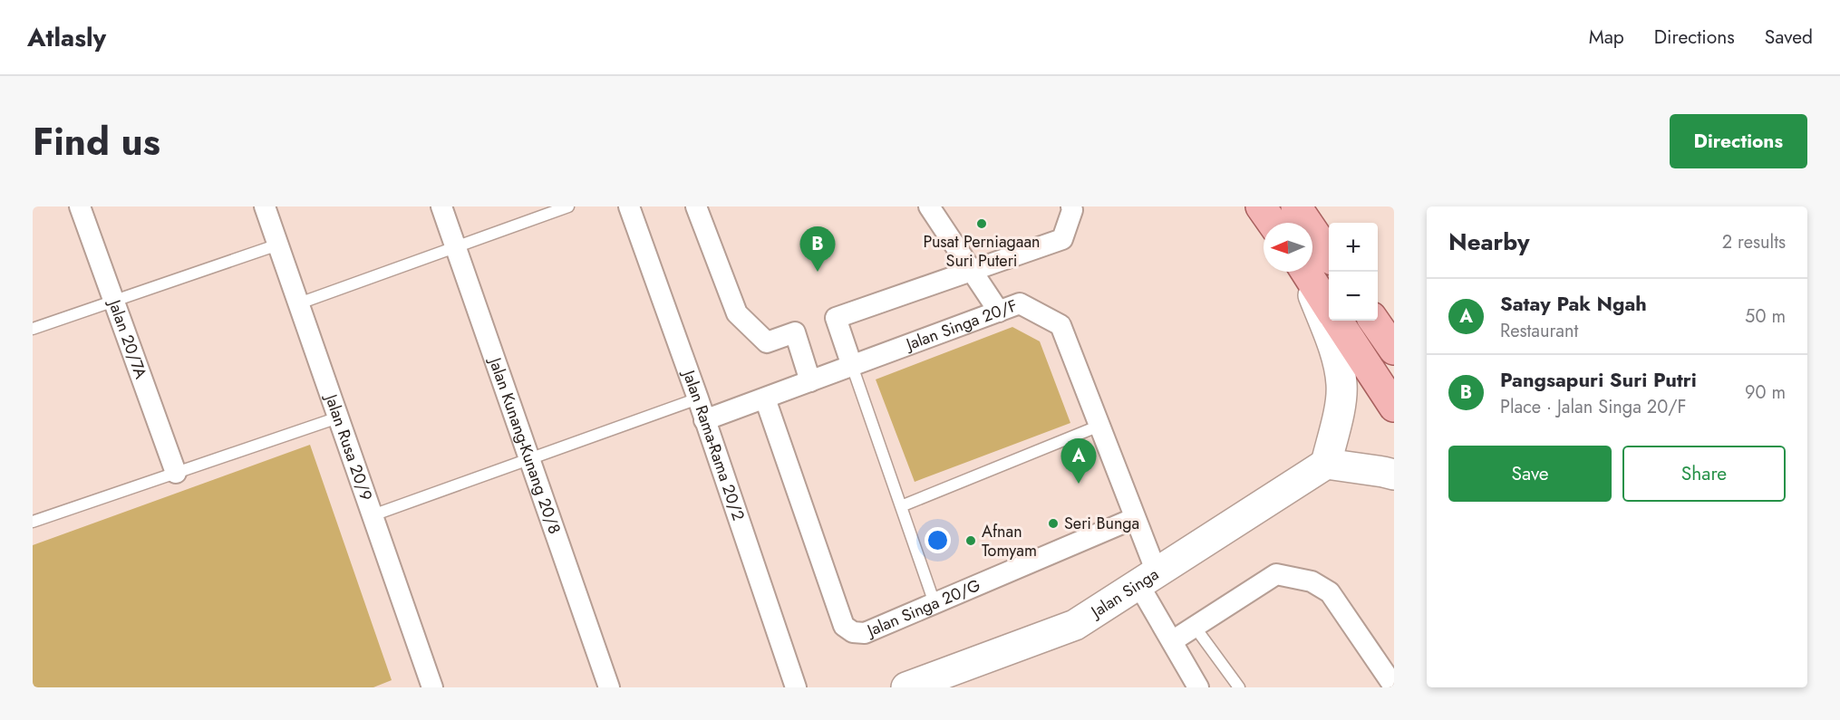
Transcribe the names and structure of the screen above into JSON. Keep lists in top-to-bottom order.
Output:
{
  "streets": {
    "street": [
      "Jalan Singa 20/F",
      "Jalan 20/7A",
      "Jalan Rama-Rama 20/2",
      "Jalan Rusa 20/9",
      "Jalan Kunang-Kunang 20/8",
      "Jalan Singa",
      "Jalan Singa 20/G"
    ]
  },
  "crossings": [
    ["Jalan Singa 20/F", "Jalan Rama-Rama 20/2"],
    ["Jalan Singa 20/F", "Jalan Singa"],
    ["Jalan Singa 20/F", "Jalan Singa 20/G"]
  ],
  "places": ["Pusat Perniagaan Suri Puteri", "Seri Bunga", "Afnan Tomyam"],
  "north": "left",
  "page": {
    "header": "Atlasly",
    "nav": ["Map", "Directions", "Saved"],
    "title": "Find us",
    "buttons": [
      "Directions",
      ["Save", "Share"]
    ],
    "heading": ["Nearby", "2 results"],
    "map_buttons": ["+", "−"],
    "pins": ["B", "A"],
    "list": [
      {
        "mark": "A",
        "name": "Satay Pak Ngah",
        "note": "Restaurant",
        "value": "50 m"
      },
      {
        "mark": "B",
        "name": "Pangsapuri Suri Putri",
        "note": "Place · Jalan Singa 20/F",
        "value": "90 m"
      }
    ]
  }
}
